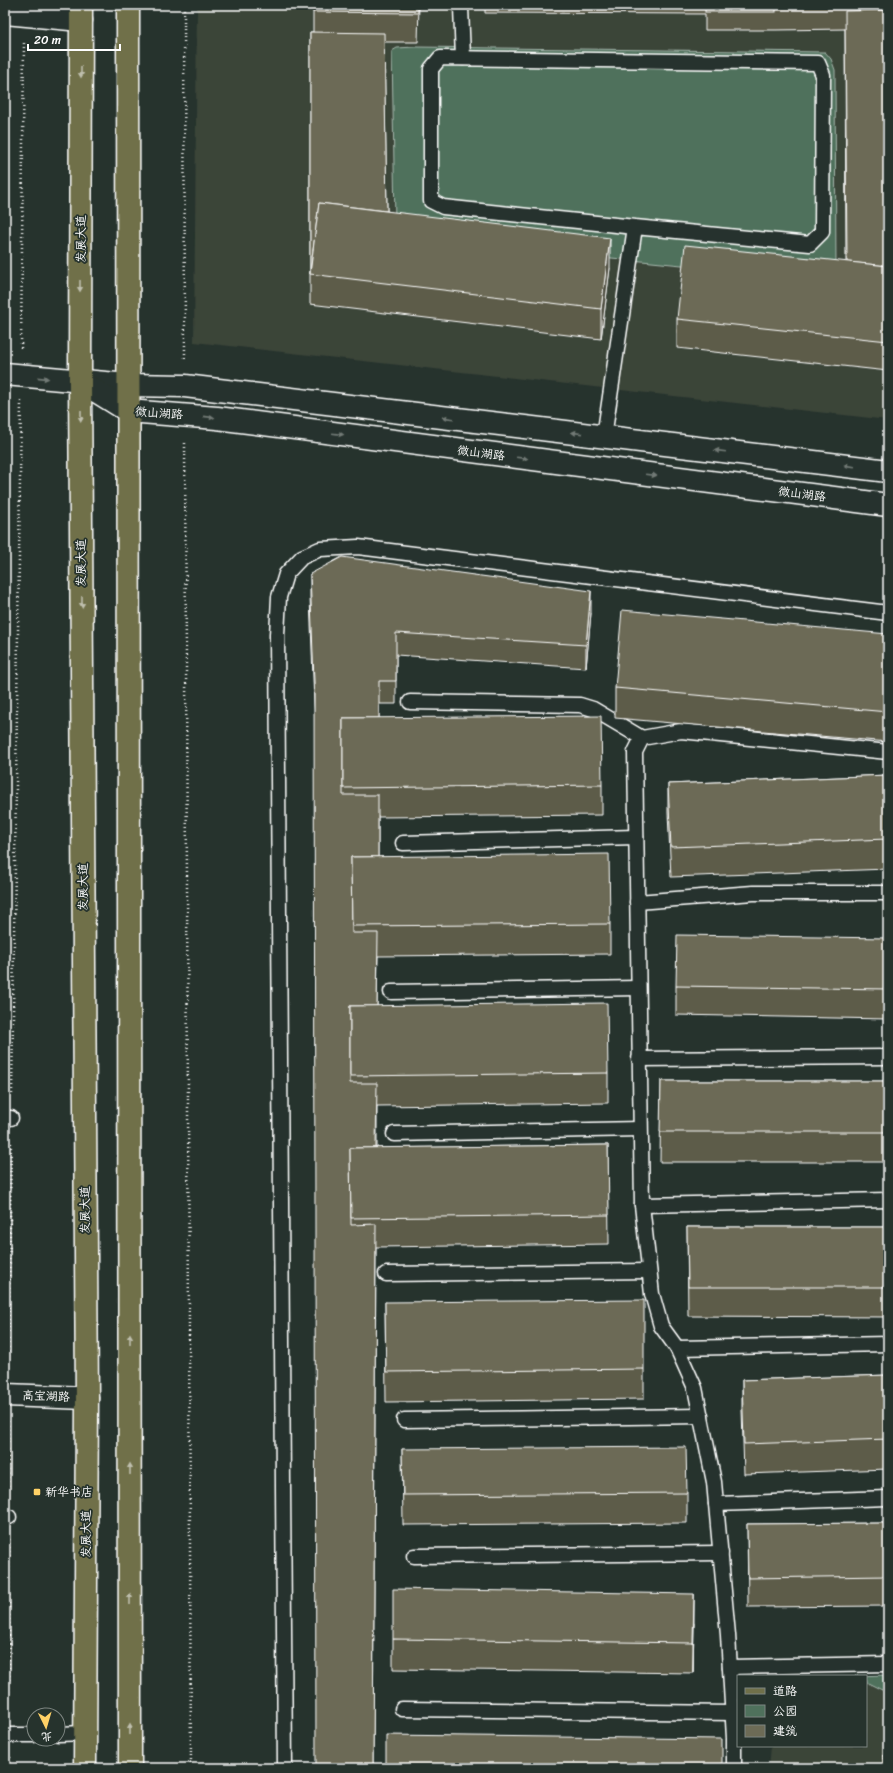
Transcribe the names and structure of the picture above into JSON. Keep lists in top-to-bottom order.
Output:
{
  "streets": {
    "main road": ["发展大道"],
    "street": ["微山湖路", "高宝湖路"]
  },
  "crossings": [
    ["发展大道", "微山湖路"],
    ["发展大道", "高宝湖路"]
  ],
  "places": {
    "transit": ["新华书店"]
  },
  "legend": ["道路", "公园", "建筑"],
  "scale_bar": "20 m",
  "north": "bottom"
}
